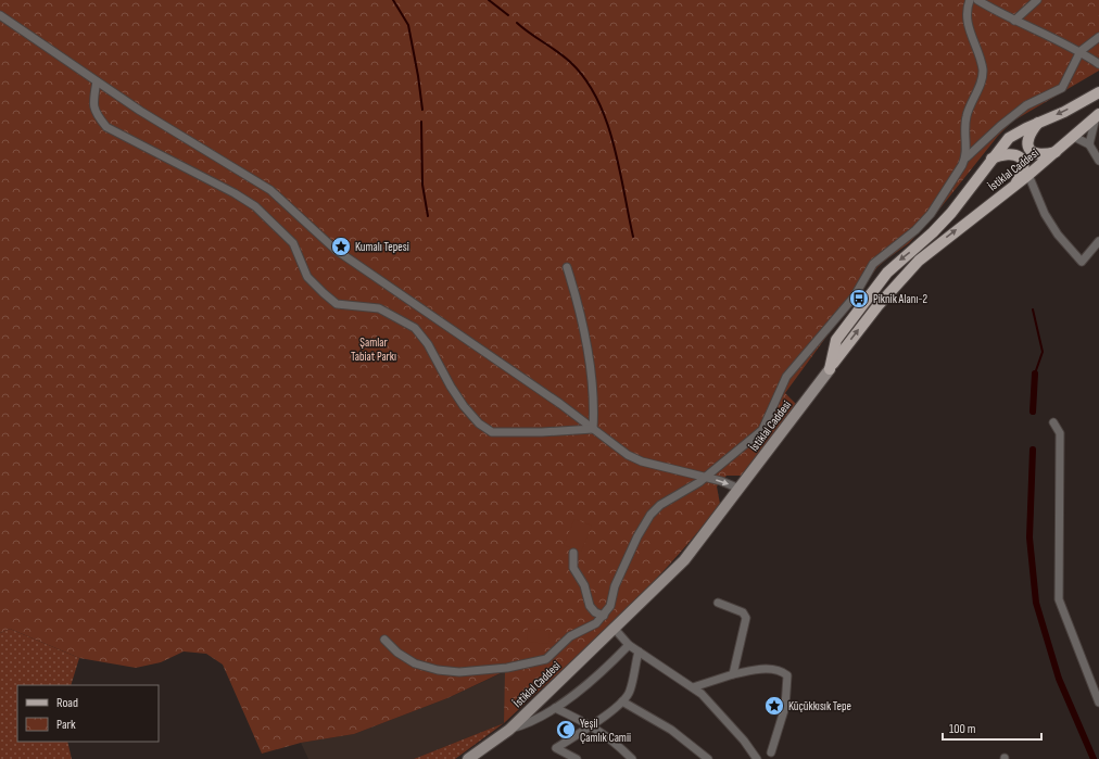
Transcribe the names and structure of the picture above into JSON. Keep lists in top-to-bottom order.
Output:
{
  "streets": {
    "main road": ["İstiklal Caddesi"]
  },
  "parks": ["Şamlar Tabiat Parkı"],
  "places": {
    "place": ["Kumalı Tepesi", "Küçükkısık Tepe"],
    "bus stop": ["Piknik Alanı-2"],
    "mosque": ["Yeşil Çamlık Camii"]
  },
  "legend": ["Road", "Park"],
  "scale_bar": "100 m"
}
